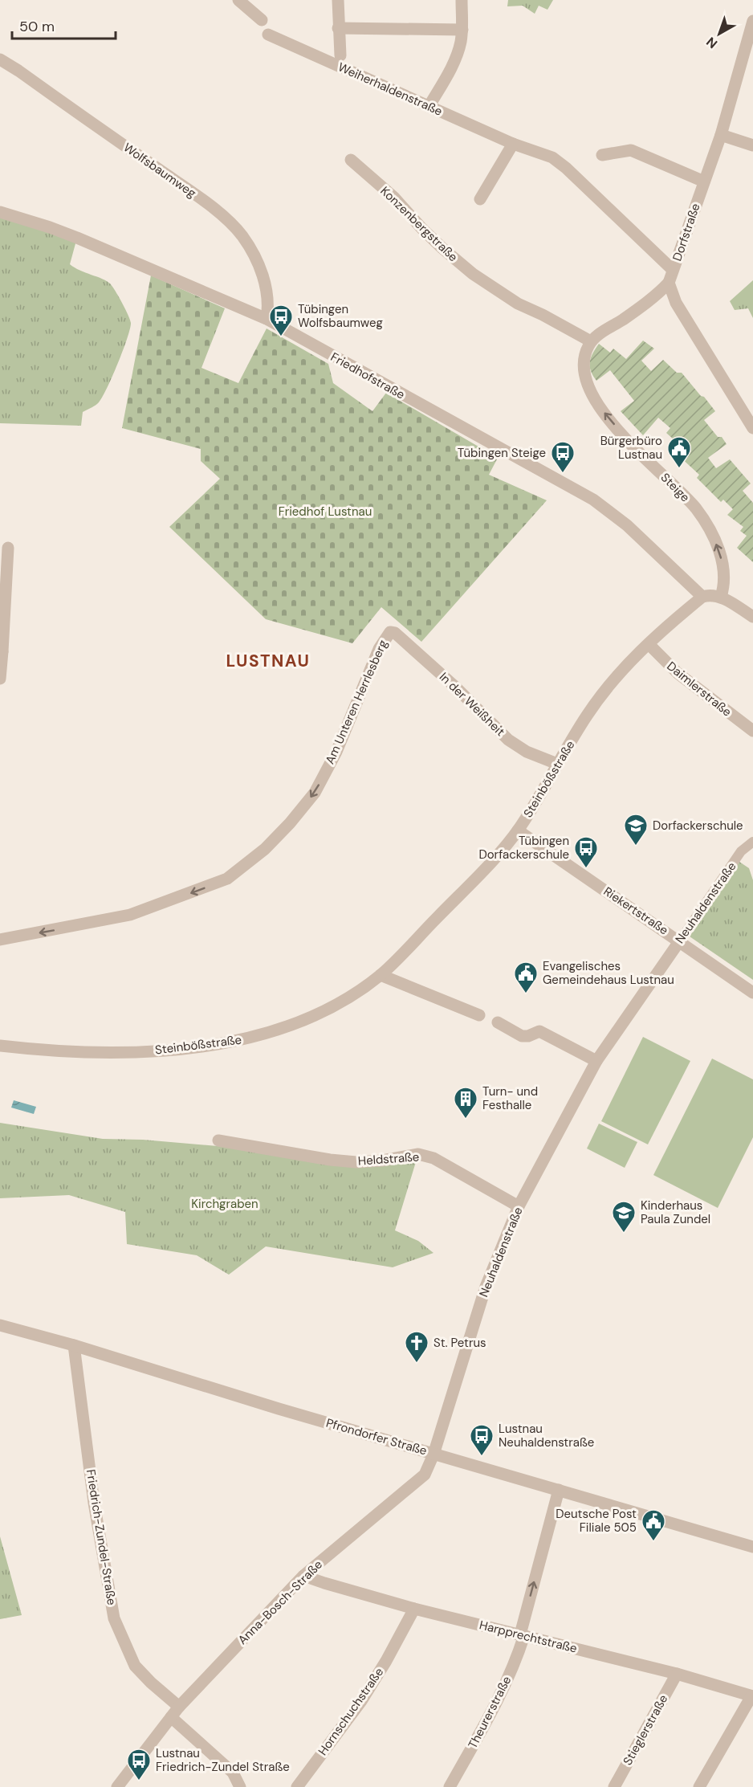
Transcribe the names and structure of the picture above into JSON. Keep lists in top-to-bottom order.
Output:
{
  "streets": {
    "street": [
      "Weiherhaldenstraße",
      "Wolfsbaumweg",
      "Konzenbergstraße",
      "Dorfstraße",
      "Friedhofstraße",
      "Steige",
      "Daimlerstraße",
      "Am Unteren Herrlesberg",
      "In der Weißheit",
      "Steinbößstraße",
      "Neuhaldenstraße",
      "Riekertstraße",
      "Heldstraße",
      "Pfrondorfer Straße",
      "Friedrich-Zundel-Straße",
      "Anna-Bosch-Straße",
      "Harpprechtstraße",
      "Hornschuchstraße",
      "Theurerstraße",
      "Stieglerstraße"
    ]
  },
  "crossings": [
    ["Weiherhaldenstraße", "Dorfstraße"],
    ["Wolfsbaumweg", "Friedhofstraße"],
    ["Konzenbergstraße", "Steige"],
    ["Friedhofstraße", "Steinbößstraße"],
    ["Daimlerstraße", "Steinbößstraße"],
    ["Am Unteren Herrlesberg", "In der Weißheit"],
    ["In der Weißheit", "Steinbößstraße"],
    ["Steinbößstraße", "Riekertstraße"],
    ["Neuhaldenstraße", "Riekertstraße"],
    ["Neuhaldenstraße", "Heldstraße"],
    ["Neuhaldenstraße", "Pfrondorfer Straße"],
    ["Neuhaldenstraße", "Anna-Bosch-Straße"],
    ["Pfrondorfer Straße", "Friedrich-Zundel-Straße"],
    ["Pfrondorfer Straße", "Anna-Bosch-Straße"],
    ["Pfrondorfer Straße", "Theurerstraße"],
    ["Friedrich-Zundel-Straße", "Anna-Bosch-Straße"],
    ["Anna-Bosch-Straße", "Harpprechtstraße"],
    ["Harpprechtstraße", "Hornschuchstraße"],
    ["Harpprechtstraße", "Theurerstraße"],
    ["Harpprechtstraße", "Stieglerstraße"]
  ],
  "one_way": ["Steige", "Am Unteren Herrlesberg", "Theurerstraße"],
  "districts": ["LUSTNAU"],
  "parks": ["Friedhof Lustnau", "Kirchgraben"],
  "places": {
    "bus stop": [
      "Tübingen Wolfsbaumweg",
      "Tübingen Steige",
      "Tübingen Dorfackerschule",
      "Lustnau Neuhaldenstraße",
      "Lustnau Friedrich-Zundel Straße"
    ],
    "public building": ["Bürgerbüro Lustnau", "Evangelisches Gemeindehaus Lustnau", "Deutsche Post Filiale 505"],
    "school or university": ["Dorfackerschule", "Kinderhaus Paula Zundel"],
    "building": ["Turn- und Festhalle"],
    "church": ["St. Petrus"]
  },
  "scale_bar": "50 m",
  "north": "bottom left"
}
